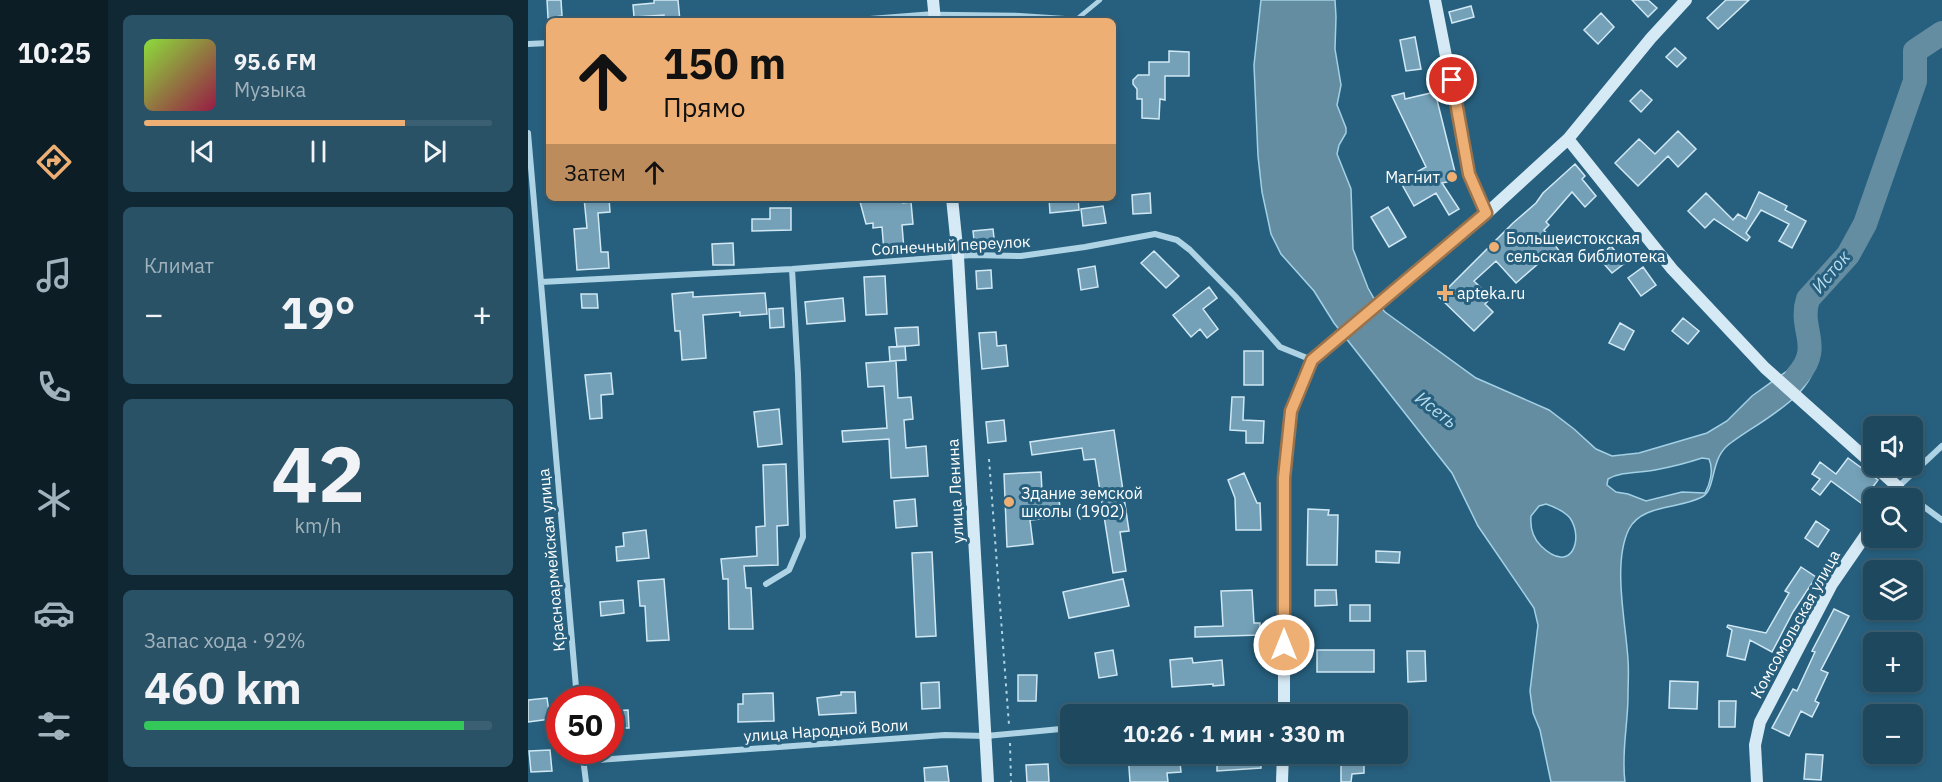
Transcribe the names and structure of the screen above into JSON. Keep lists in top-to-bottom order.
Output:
{
  "streets": {
    "street": [
      "Солнечный переулок",
      "улица Ленина",
      "Красноармейская улица",
      "Комсомольская улица",
      "улица Народной Воли"
    ]
  },
  "crossings": [
    ["Солнечный переулок", "улица Ленина"],
    ["Солнечный переулок", "Красноармейская улица"],
    ["улица Ленина", "улица Народной Воли"]
  ],
  "water": ["Исток", "Исеть"],
  "places": {
    "other": ["Магнит", "Большеистокская сельская библиотека", "Здание земской школы (1902)"],
    "health": ["apteka.ru"]
  },
  "page": {
    "tabs": "10:25",
    "turn": ["150 m", "Прямо"],
    "song": ["95.6 FM", "Музыка"],
    "then": "Затем",
    "tile": [
      "Климат",
      ["42", "km/h"],
      ["Запас хода · 92%", "460 km"]
    ],
    "heat": ["−", "19°", "+"],
    "map_buttons": ["+", "−"],
    "limit": "50",
    "trip": "10:26 · 1 мин · 330 m"
  }
}
